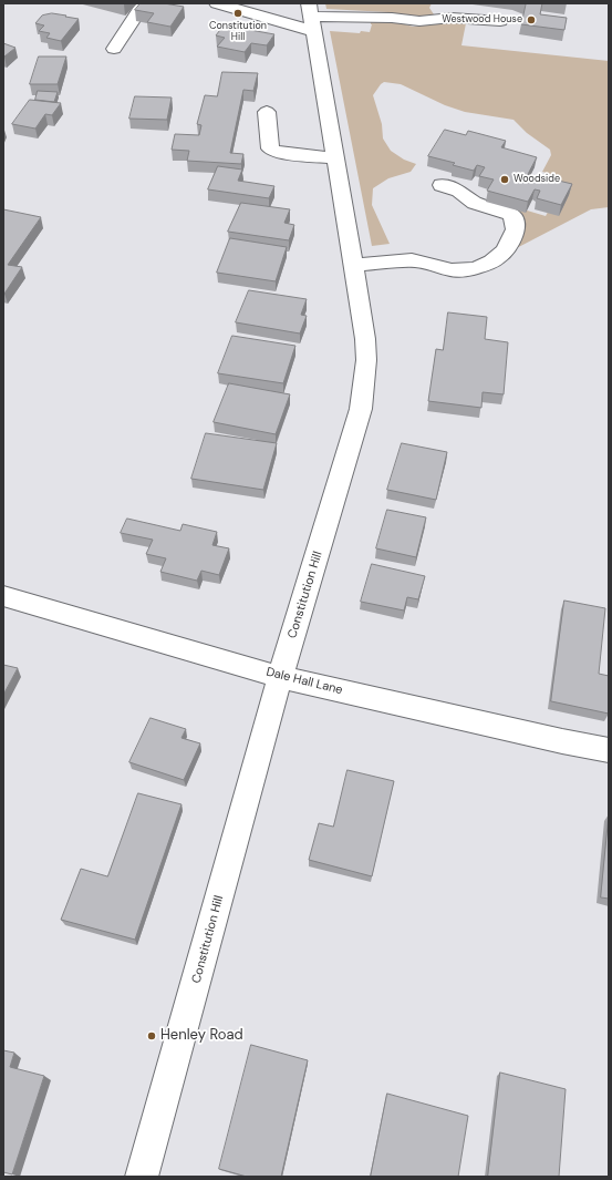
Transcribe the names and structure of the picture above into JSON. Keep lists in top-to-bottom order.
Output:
{
  "streets": {
    "street": ["Constitution Hill", "Dale Hall Lane"]
  },
  "crossings": [
    ["Constitution Hill", "Dale Hall Lane"]
  ],
  "places": [
    "Constitution Hill",
    "Westwood House",
    "Woodside",
    "Henley Road"
  ]
}
